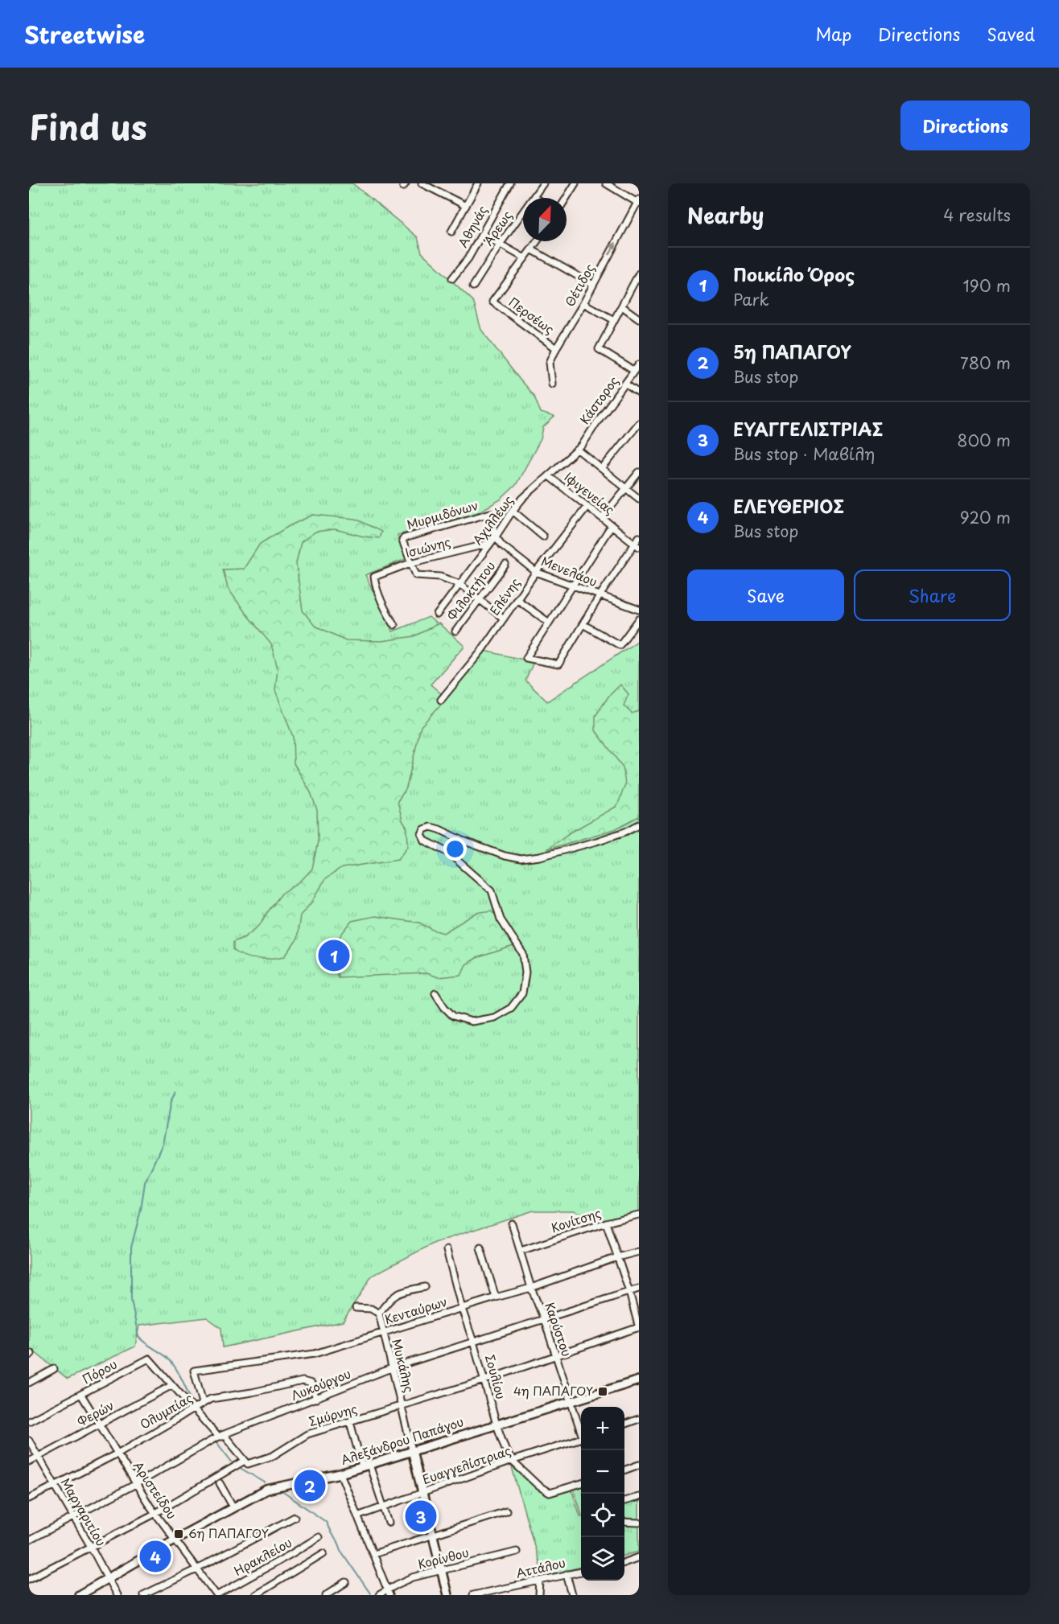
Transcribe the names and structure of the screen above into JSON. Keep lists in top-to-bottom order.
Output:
{
  "streets": {
    "street": [
      "Αθηνάς",
      "Άρεως",
      "Θέτιδος",
      "Περσέως",
      "Κάστορος",
      "Ιφιγενείας",
      "Μυρμιδόνων",
      "Αχιλλέως",
      "Ισιώνης",
      "Μενελάου",
      "Φιλοκτήτου",
      "Ελένης",
      "Κονίτσης",
      "Κενταύρων",
      "Καρύστου",
      "Μυκάλης",
      "Πόρου",
      "Σουλίου",
      "Λυκούργου",
      "Ολυμπίας",
      "Φερών",
      "Σμύρνης",
      "Αλεξάνδρου Παπάγου",
      "Ευαγγελίστριας",
      "Αριστείδου",
      "Μαργαριτίου",
      "Ηρακλείου",
      "Κορίνθου",
      "Αττάλου"
    ]
  },
  "crossings": [
    ["Θέτιδος", "Περσέως"],
    ["Κάστορος", "Αχιλλέως"],
    ["Ιφιγενείας", "Αχιλλέως"],
    ["Ιφιγενείας", "Ελένης"],
    ["Μυρμιδόνων", "Αχιλλέως"],
    ["Μυρμιδόνων", "Ισιώνης"],
    ["Μυρμιδόνων", "Μενελάου"],
    ["Αχιλλέως", "Ισιώνης"],
    ["Αχιλλέως", "Μενελάου"],
    ["Μενελάου", "Ελένης"],
    ["Κονίτσης", "Καρύστου"],
    ["Κενταύρων", "Καρύστου"],
    ["Κενταύρων", "Μυκάλης"],
    ["Κενταύρων", "Σουλίου"],
    ["Κενταύρων", "Ολυμπίας"],
    ["Καρύστου", "Λυκούργου"],
    ["Καρύστου", "Σμύρνης"],
    ["Καρύστου", "Αλεξάνδρου Παπάγου"],
    ["Μυκάλης", "Λυκούργου"],
    ["Μυκάλης", "Σμύρνης"],
    ["Μυκάλης", "Αλεξάνδρου Παπάγου"],
    ["Πόρου", "Φερών"],
    ["Πόρου", "Αριστείδου"],
    ["Σουλίου", "Λυκούργου"],
    ["Σουλίου", "Σμύρνης"],
    ["Σουλίου", "Αλεξάνδρου Παπάγου"],
    ["Σουλίου", "Ευαγγελίστριας"],
    ["Λυκούργου", "Ολυμπίας"],
    ["Λυκούργου", "Αριστείδου"],
    ["Λυκούργου", "Μαργαριτίου"],
    ["Ολυμπίας", "Αριστείδου"],
    ["Ολυμπίας", "Μαργαριτίου"],
    ["Φερών", "Αριστείδου"],
    ["Φερών", "Μαργαριτίου"],
    ["Σμύρνης", "Αριστείδου"],
    ["Σμύρνης", "Μαργαριτίου"],
    ["Αλεξάνδρου Παπάγου", "Αριστείδου"],
    ["Αλεξάνδρου Παπάγου", "Μαργαριτίου"],
    ["Αριστείδου", "Ηρακλείου"]
  ],
  "places": {
    "transit": ["4η ΠΑΠΑΓΟΥ", "6η ΠΑΠΑΓΟΥ"]
  },
  "north": "top right",
  "page": {
    "header": "Streetwise",
    "nav": ["Map", "Directions", "Saved"],
    "title": "Find us",
    "buttons": [
      "Directions",
      ["Save", "Share"]
    ],
    "heading": ["Nearby", "4 results"],
    "list": [
      {
        "mark": "1",
        "name": "Ποικίλο Όρος",
        "note": "Park",
        "value": "190 m"
      },
      {
        "mark": "2",
        "name": "5η ΠΑΠΑΓΟΥ",
        "note": "Bus stop",
        "value": "780 m"
      },
      {
        "mark": "3",
        "name": "ΕΥΑΓΓΕΛΙΣΤΡΙΑΣ",
        "note": "Bus stop · Μαβίλη",
        "value": "800 m"
      },
      {
        "mark": "4",
        "name": "ΕΛΕΥΘΕΡΙΟΣ",
        "note": "Bus stop",
        "value": "920 m"
      }
    ],
    "pins": [
      "1",
      "2",
      "3",
      "4"
    ],
    "map_buttons": ["+", "−"]
  }
}
